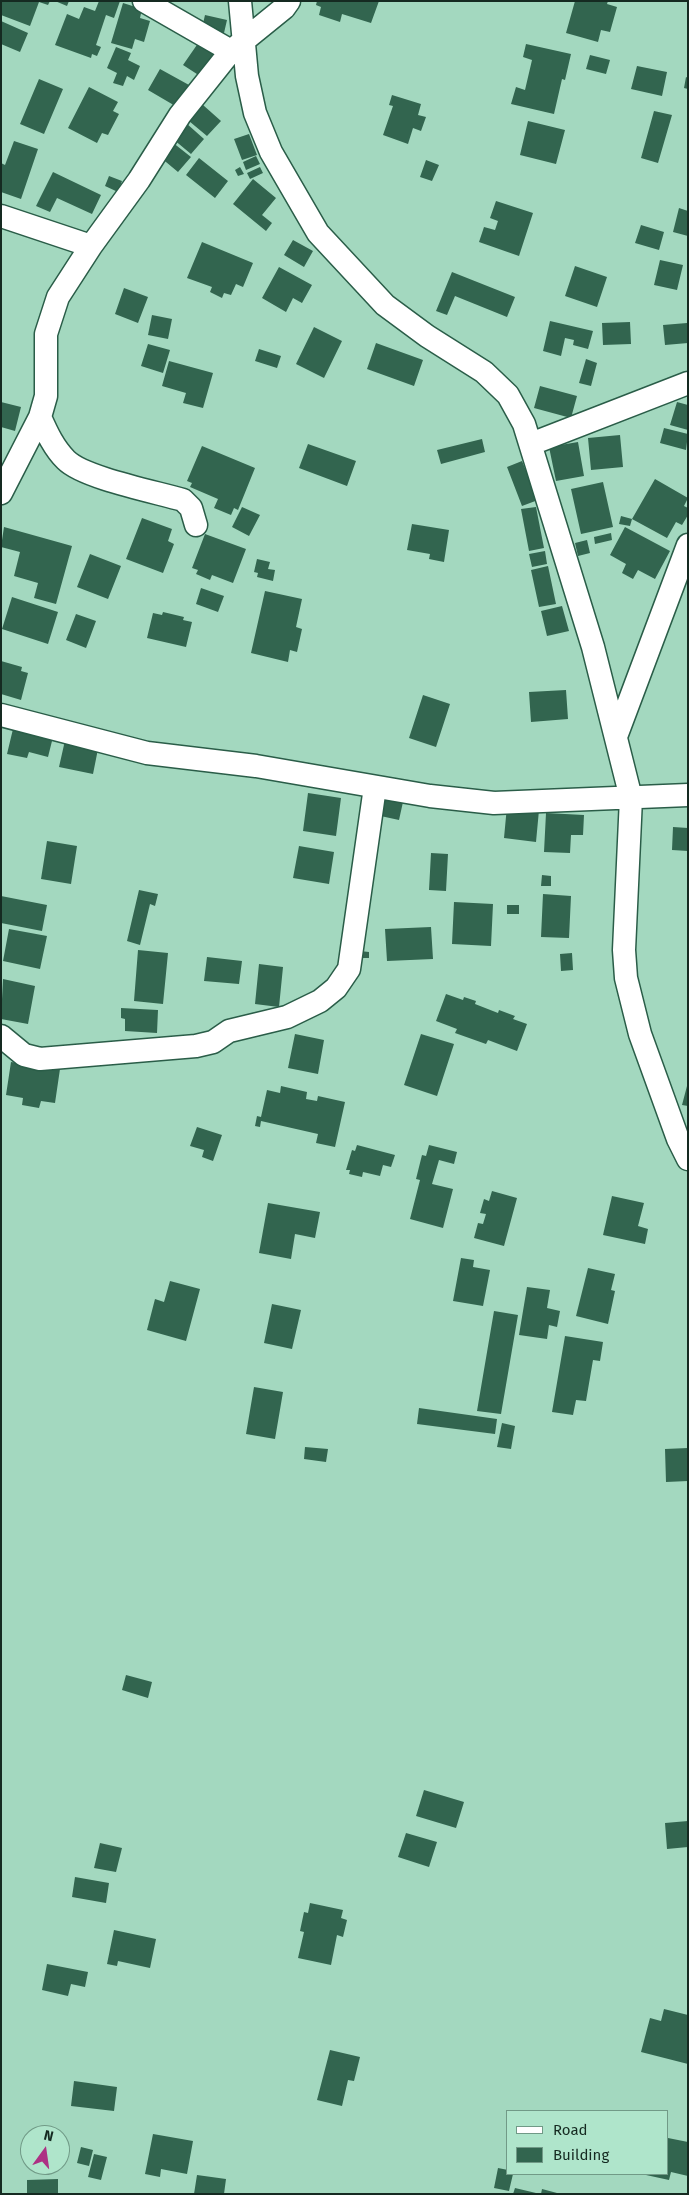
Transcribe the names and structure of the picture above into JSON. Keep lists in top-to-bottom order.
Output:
{
  "legend": ["Road", "Building"],
  "north": "top"
}
